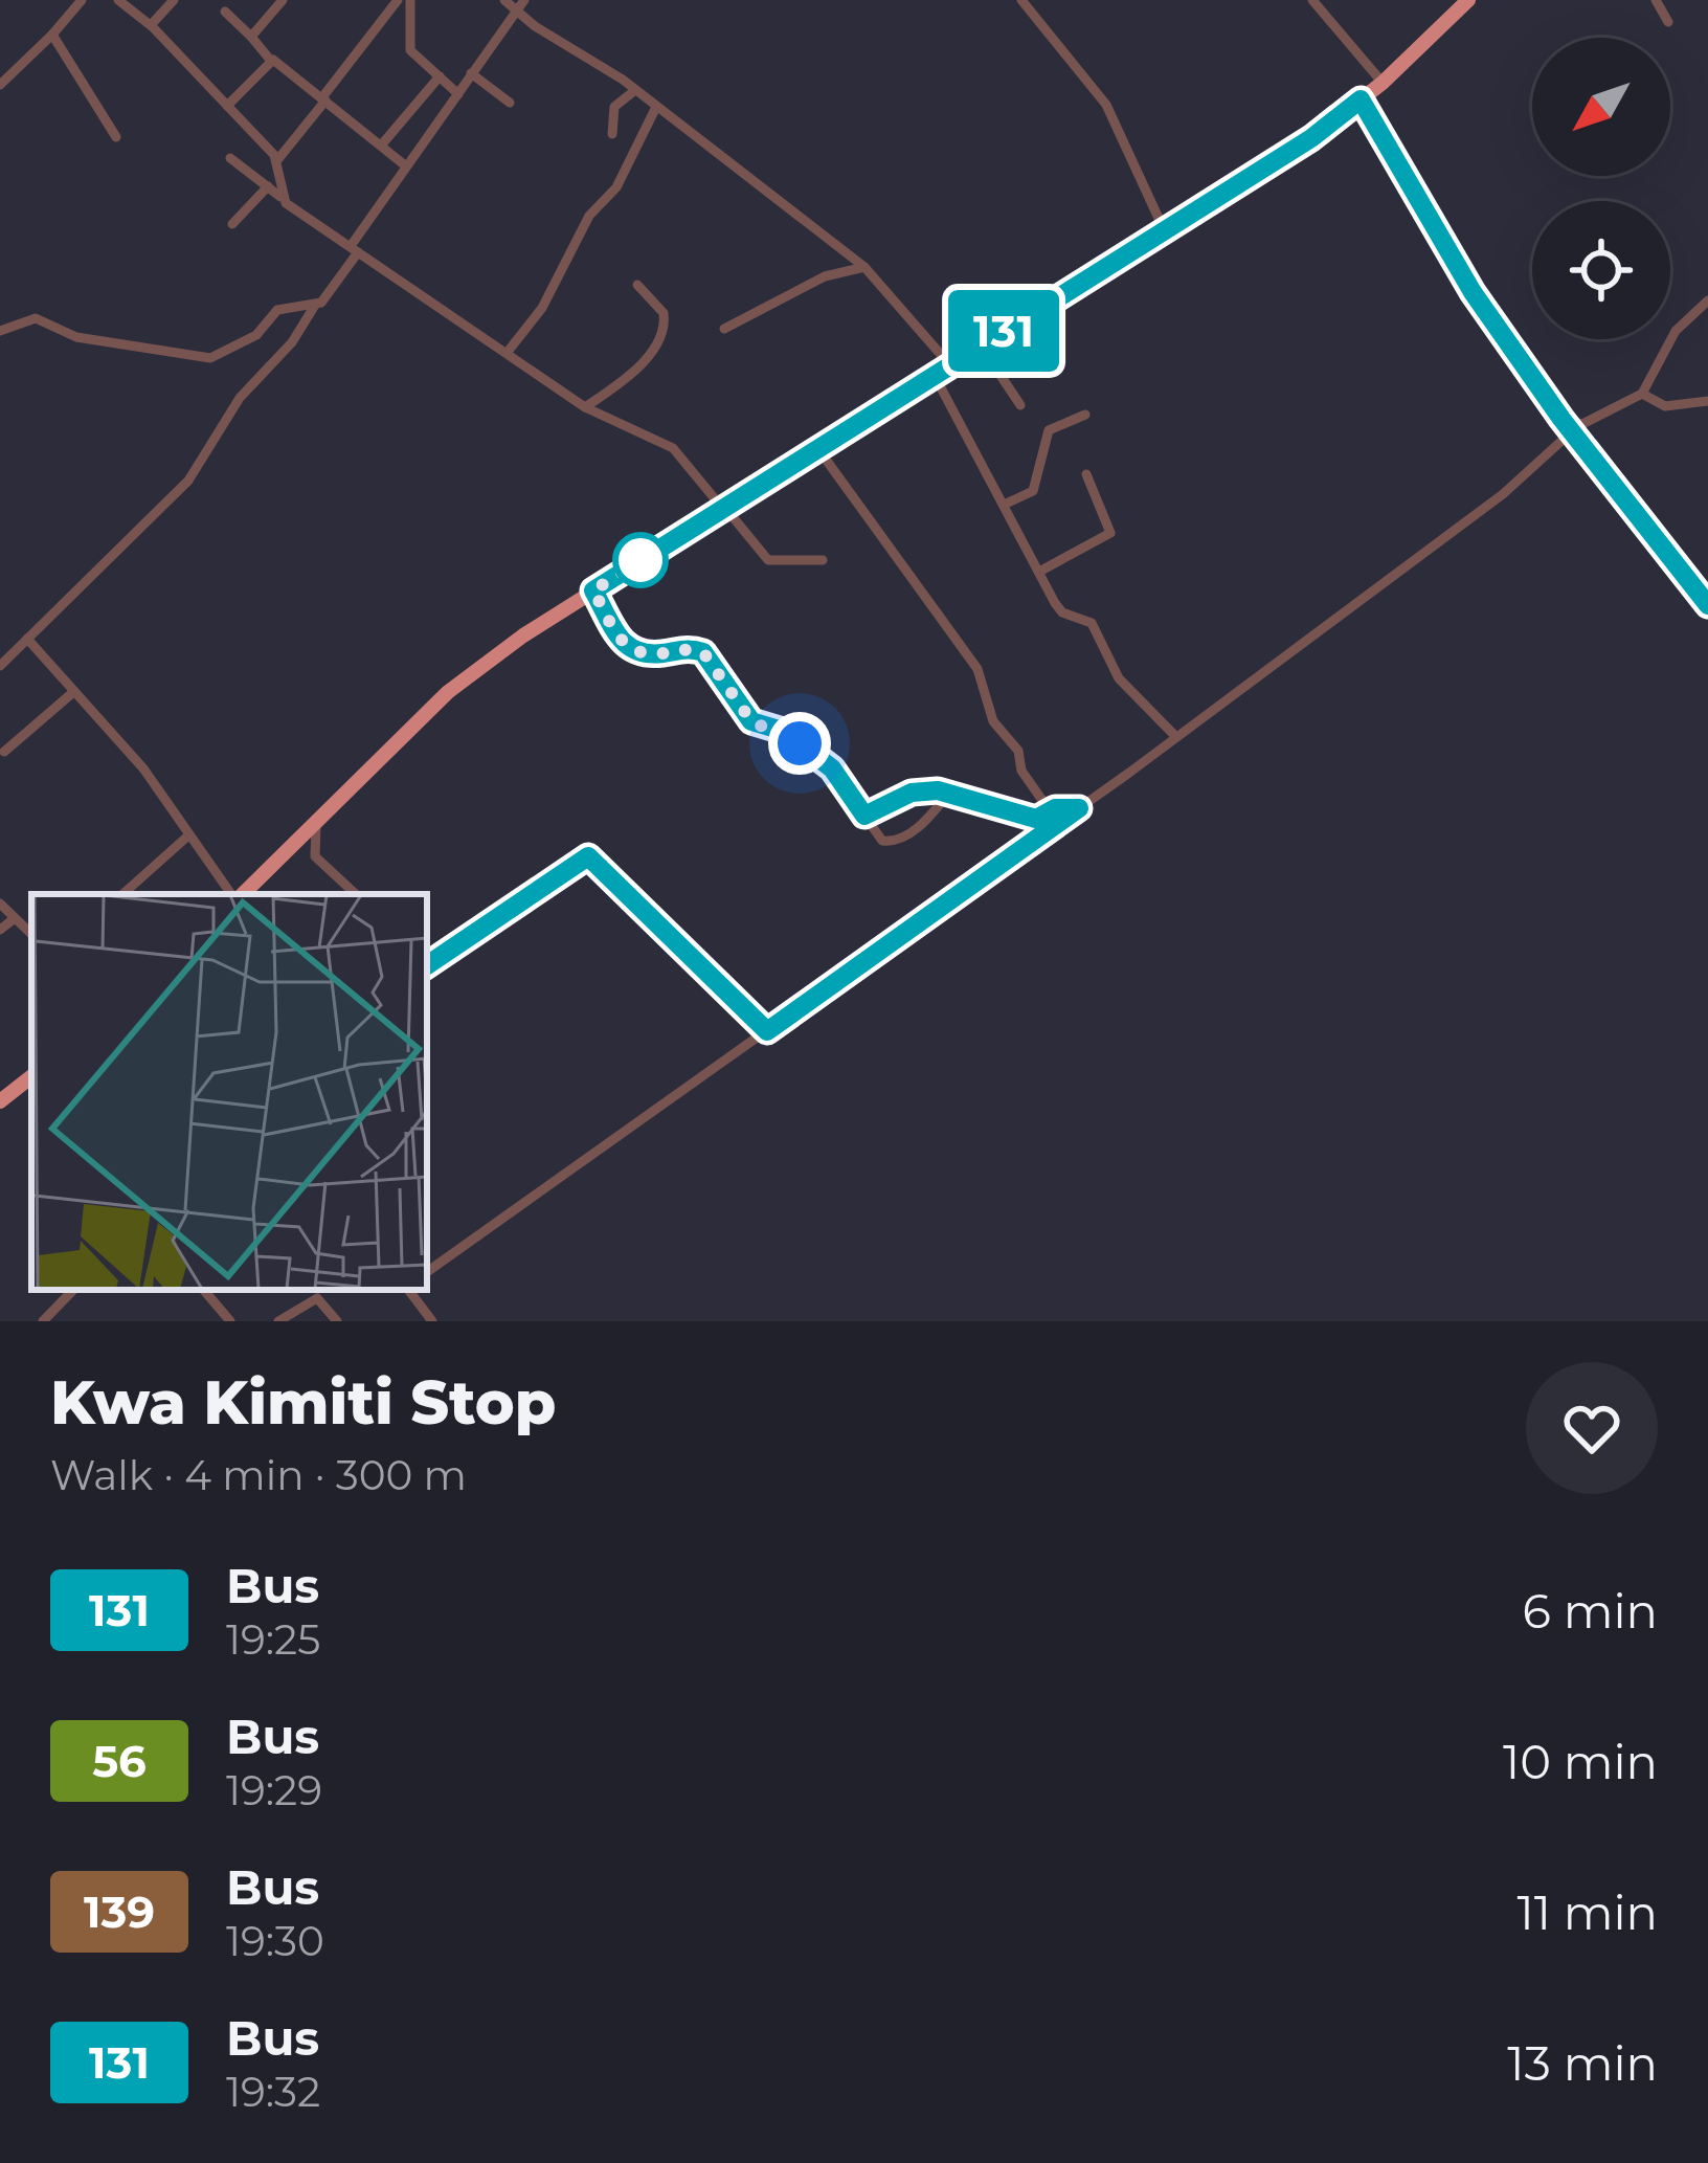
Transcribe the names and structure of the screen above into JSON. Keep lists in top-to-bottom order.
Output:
{
  "lines": ["bus line 131"],
  "north": "bottom left",
  "page": {
    "on_map": "131",
    "heading": ["Kwa Kimiti Stop", "Walk · 4 min · 300 m"],
    "list": [
      {
        "mark": "131",
        "name": "Bus",
        "note": "19:25",
        "value": "6 min"
      },
      {
        "mark": "56",
        "name": "Bus",
        "note": "19:29",
        "value": "10 min"
      },
      {
        "mark": "139",
        "name": "Bus",
        "note": "19:30",
        "value": "11 min"
      },
      {
        "mark": "131",
        "name": "Bus",
        "note": "19:32",
        "value": "13 min"
      }
    ]
  }
}
